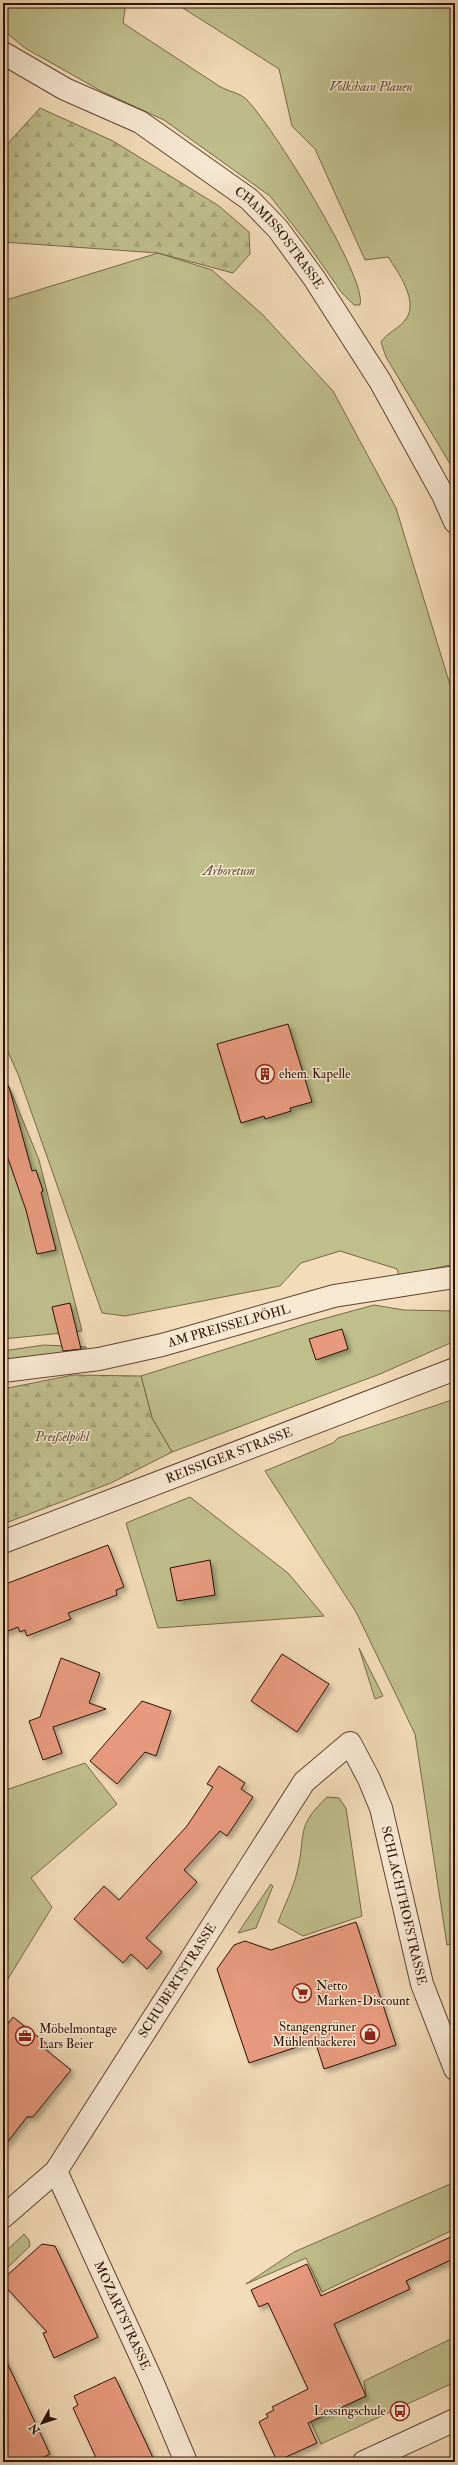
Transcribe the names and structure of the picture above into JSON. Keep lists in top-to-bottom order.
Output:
{
  "streets": {
    "street": [
      "CHAMISSOSTRASSE",
      "AM PREISSELPÖHL",
      "REISSIGER STRASSE",
      "SCHLACHTHOFSTRASSE",
      "SCHUBERTSTRASSE",
      "MOZARTSTRASSE"
    ]
  },
  "crossings": [
    ["SCHLACHTHOFSTRASSE", "SCHUBERTSTRASSE"],
    ["SCHUBERTSTRASSE", "MOZARTSTRASSE"]
  ],
  "parks": ["Volkshain Plauen", "Arboretum", "Preißelpöhl"],
  "places": {
    "building": ["ehem. Kapelle"],
    "supermarket": ["Netto Marken-Discount"],
    "shop": ["Stangengrüner Mühlenbäckerei"],
    "office": ["Möbelmontage Lars Beier"],
    "bus stop": ["Lessingschule"]
  },
  "north": "bottom left"
}
